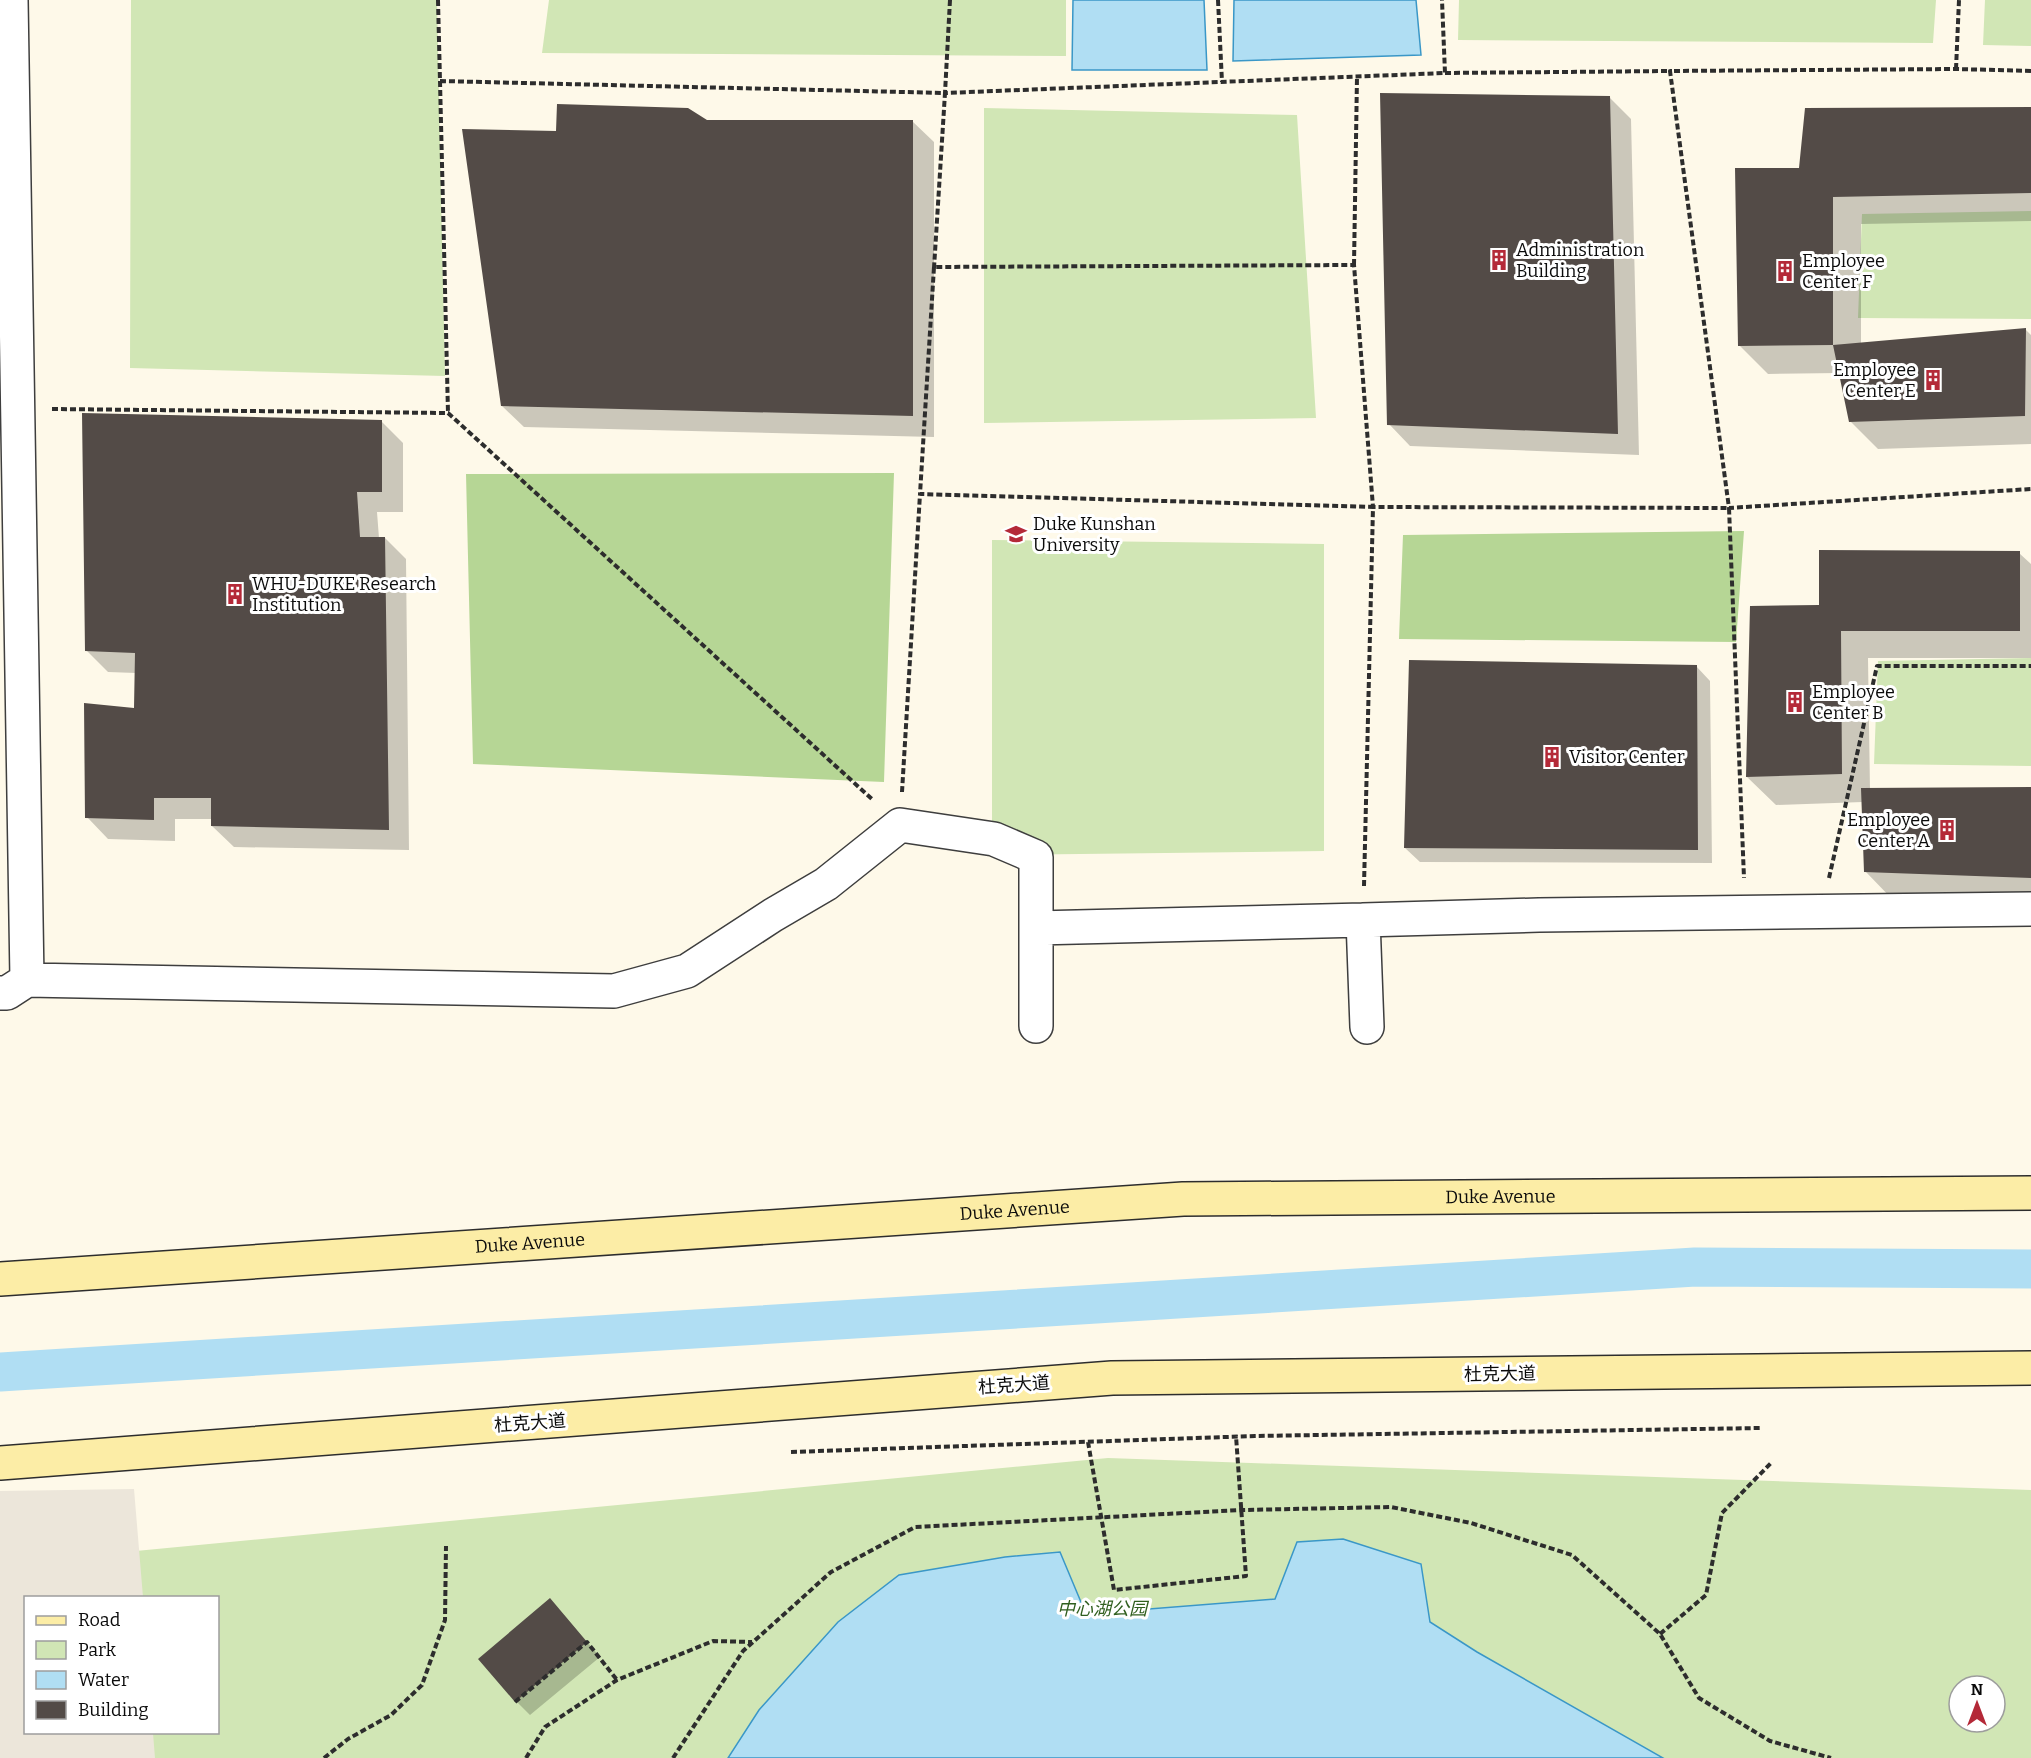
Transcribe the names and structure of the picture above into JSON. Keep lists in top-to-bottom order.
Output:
{
  "streets": {
    "main road": ["Duke Avenue", "杜克大道"]
  },
  "parks": ["中心湖公园"],
  "places": {
    "building": [
      "Administration Building",
      "Employee Center F",
      "Employee Center E",
      "WHU-DUKE Research Institution",
      "Employee Center B",
      "Visitor Center",
      "Employee Center A"
    ],
    "school or university": ["Duke Kunshan University"]
  },
  "legend": [
    "Road",
    "Park",
    "Water",
    "Building"
  ],
  "north": "top"
}
